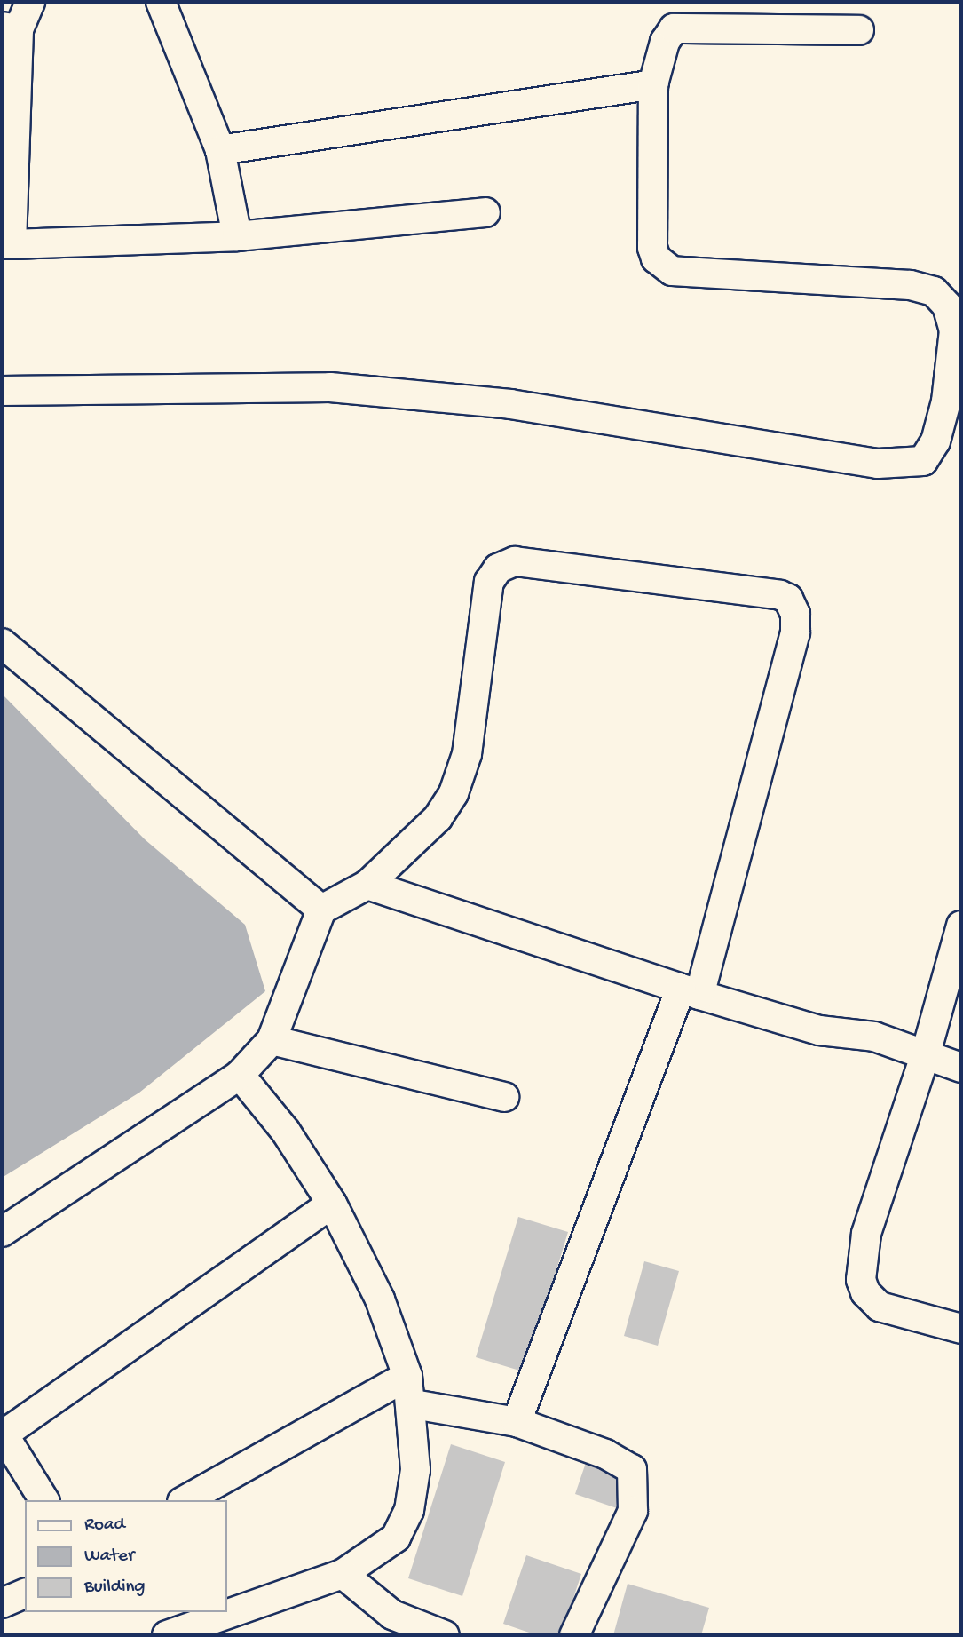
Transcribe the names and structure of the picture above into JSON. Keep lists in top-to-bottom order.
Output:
{
  "legend": ["Road", "Water", "Building"]
}
